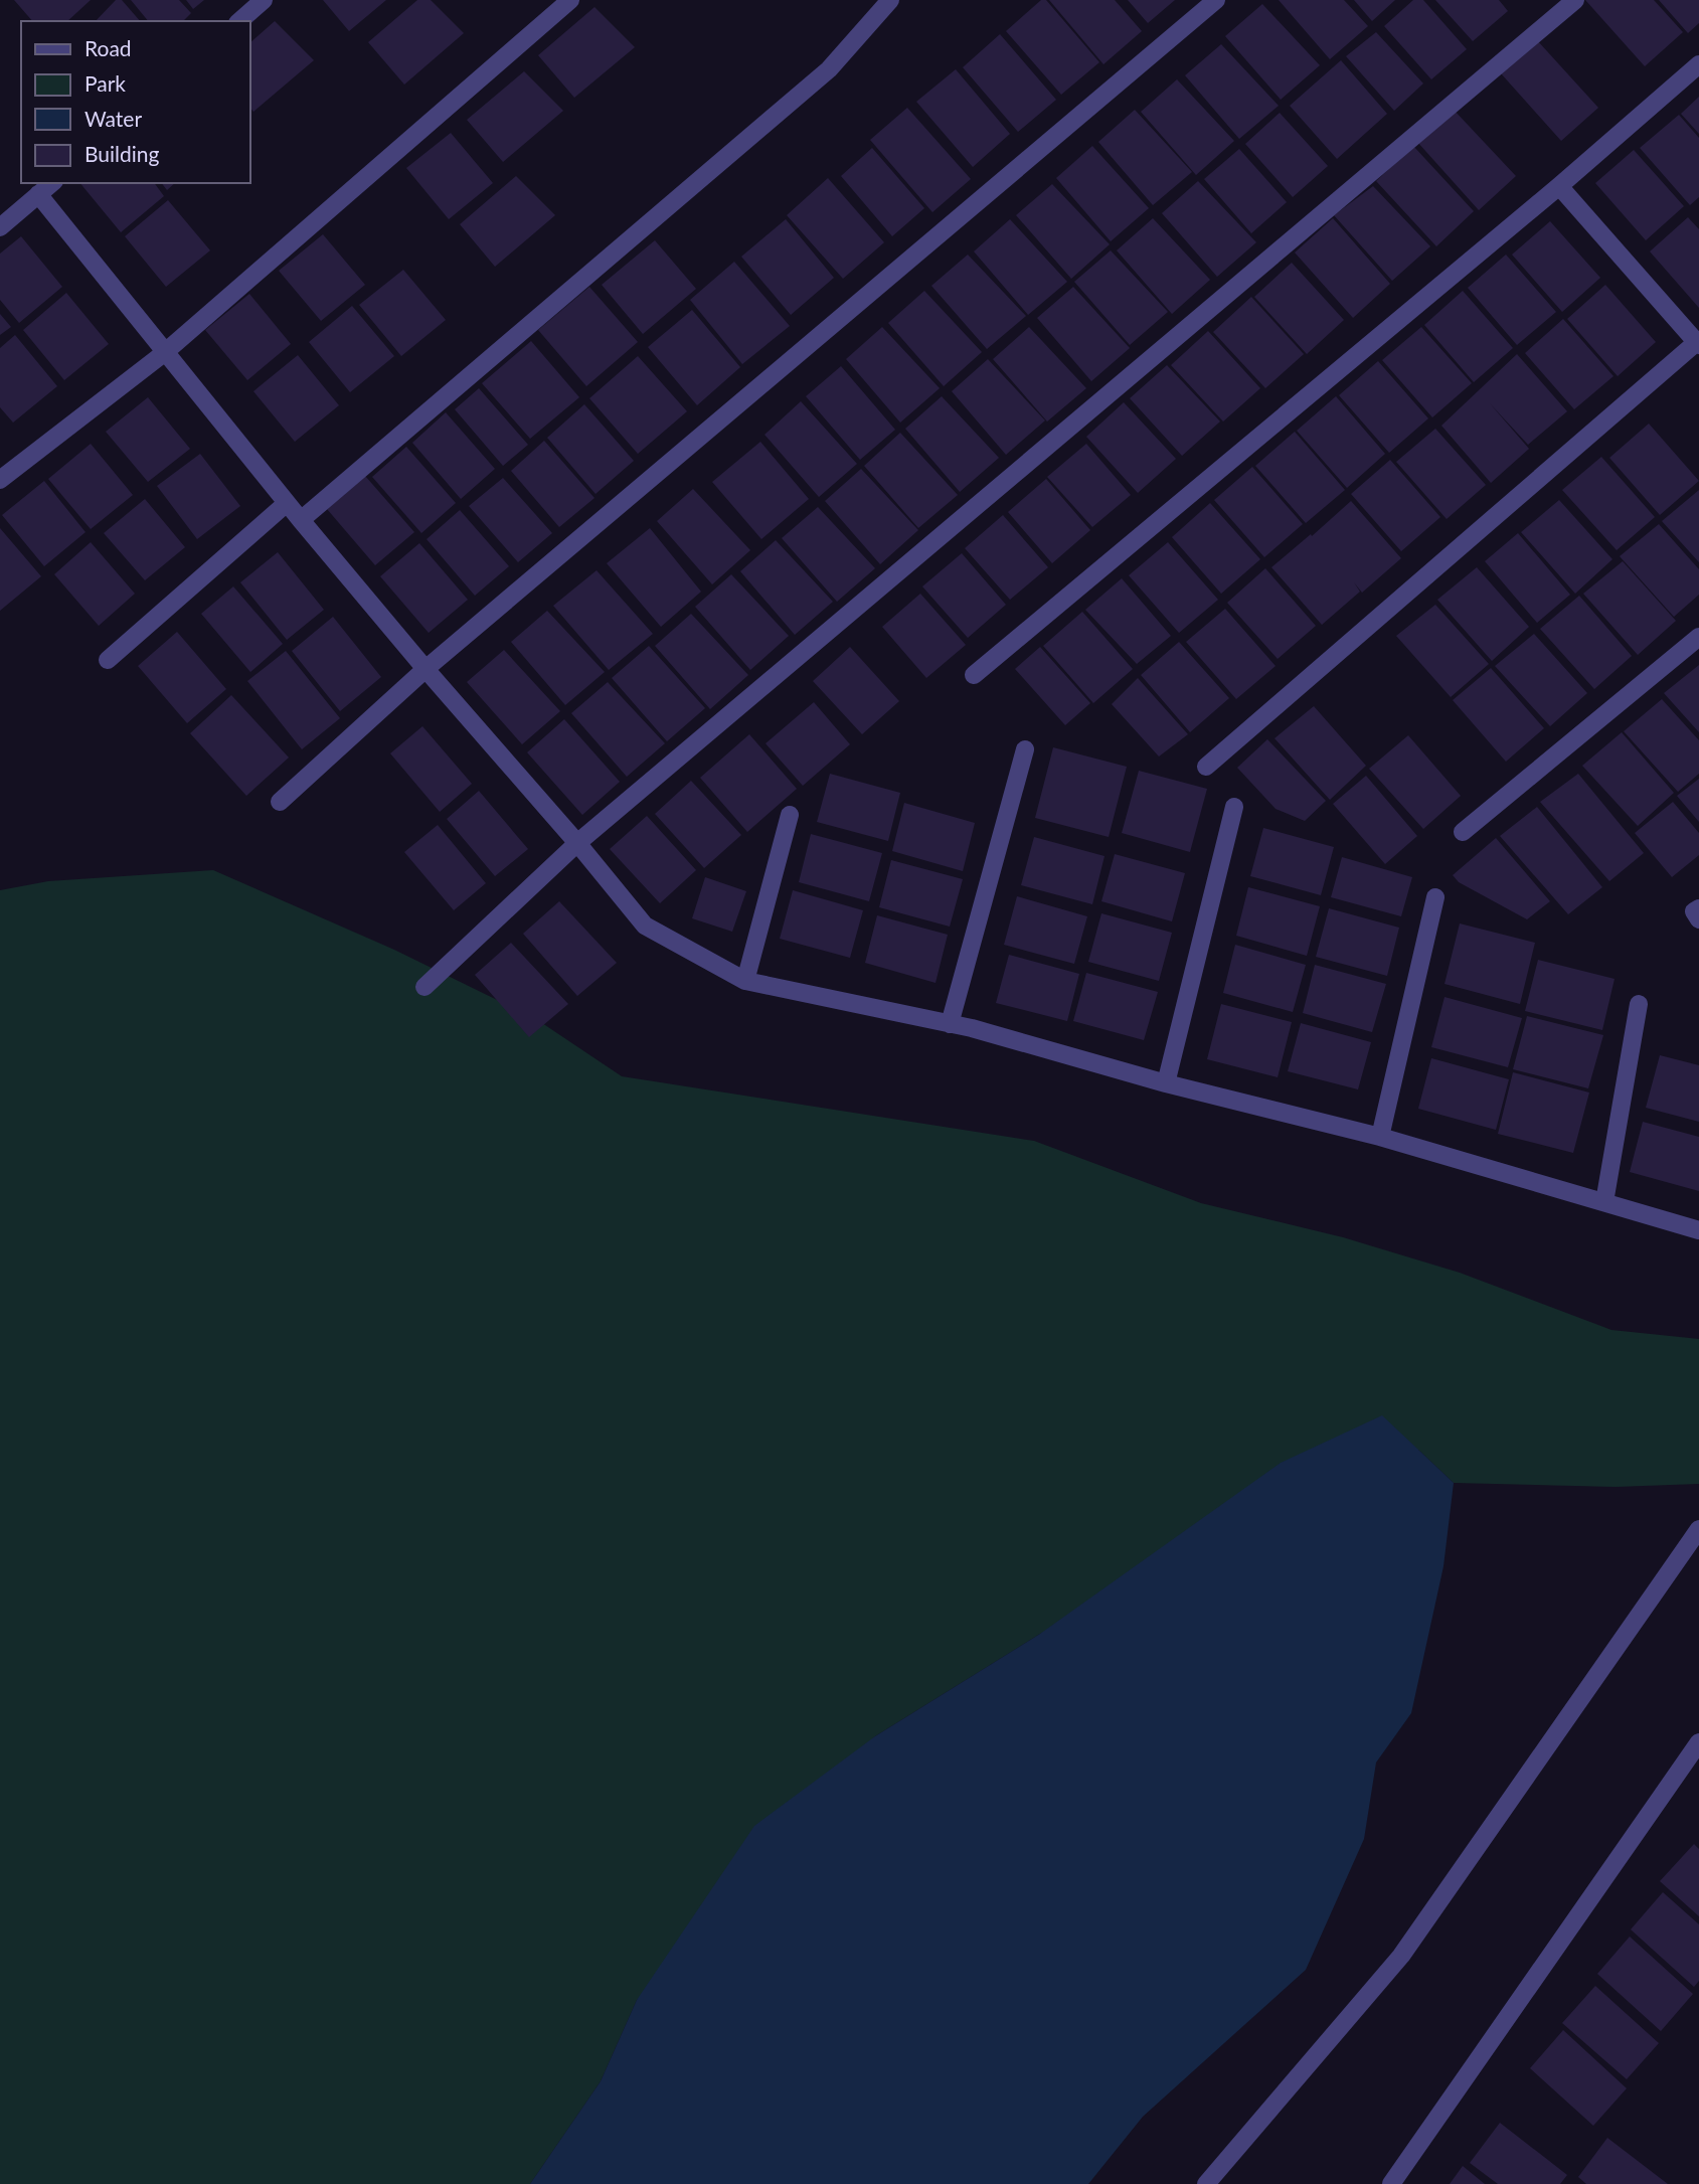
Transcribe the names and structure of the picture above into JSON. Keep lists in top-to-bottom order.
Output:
{
  "legend": [
    "Road",
    "Park",
    "Water",
    "Building"
  ]
}
